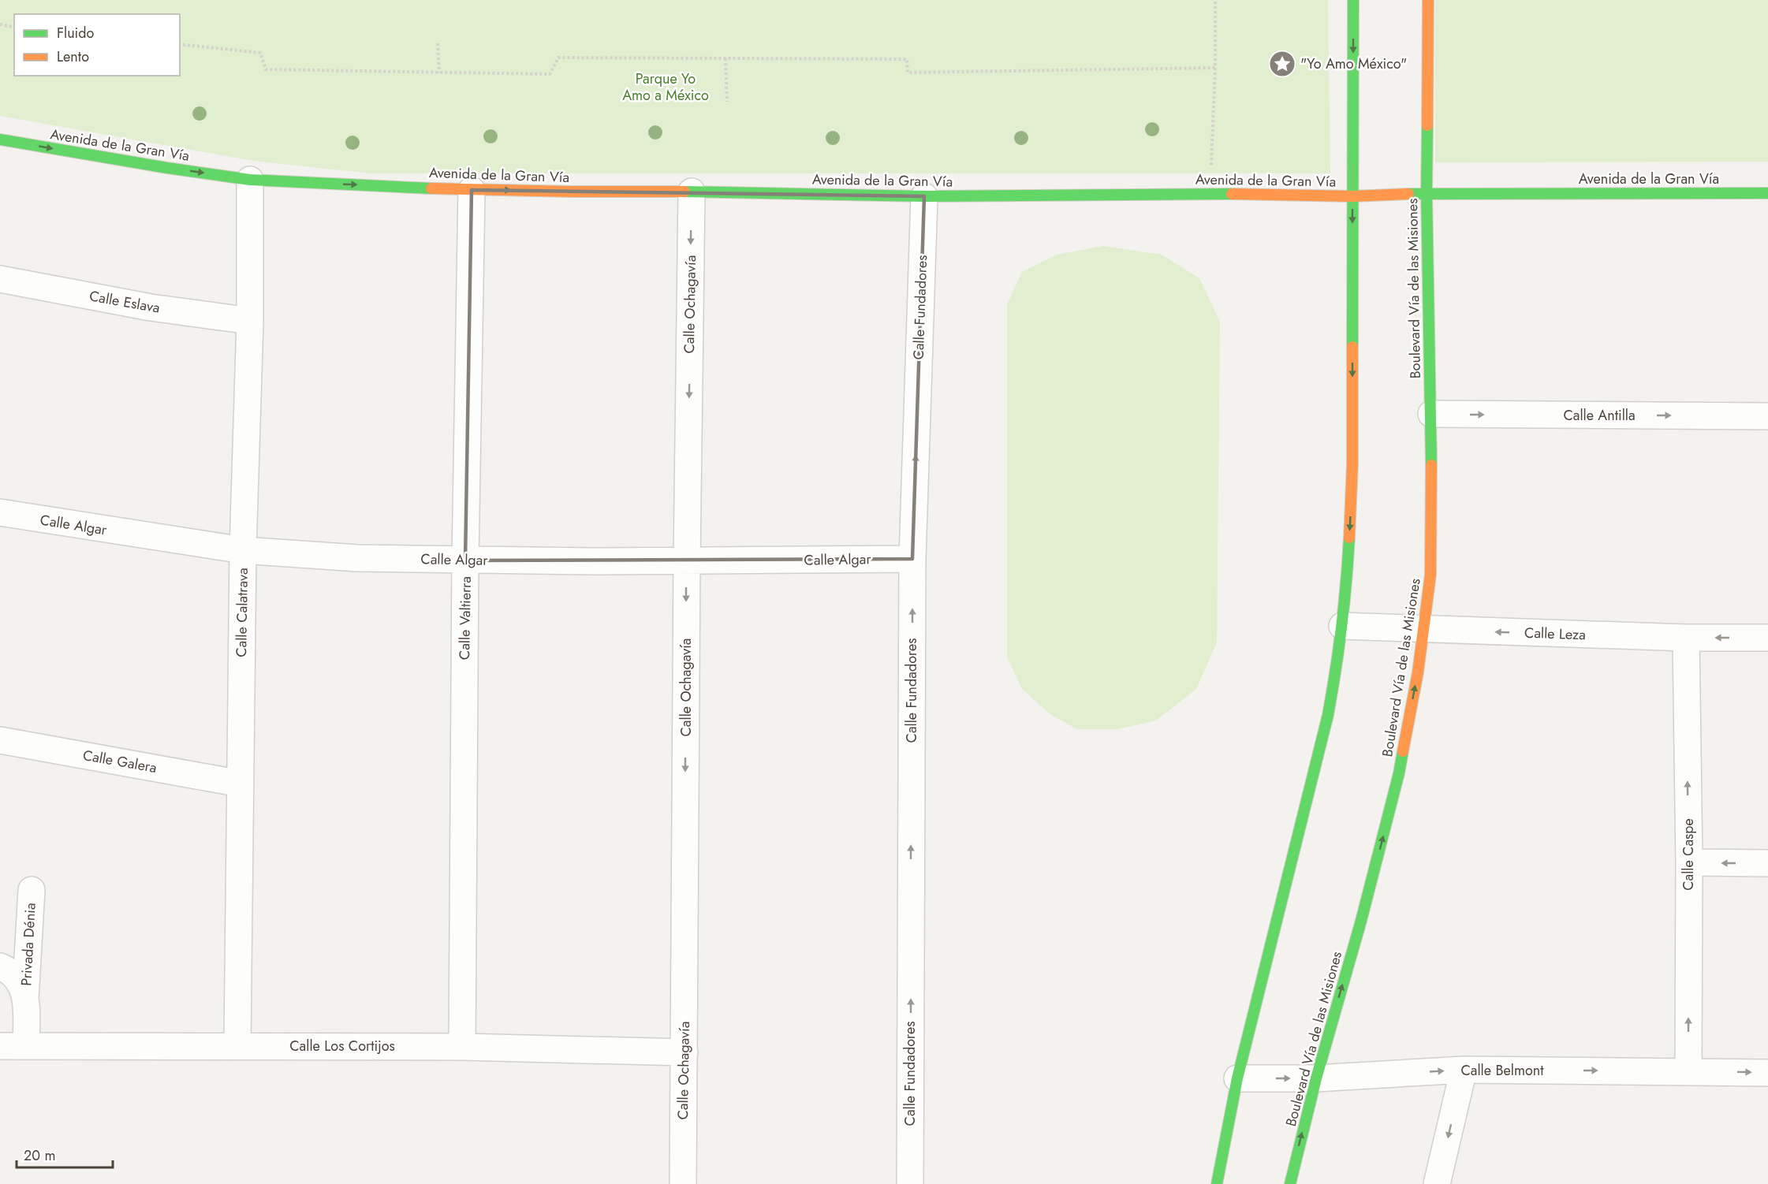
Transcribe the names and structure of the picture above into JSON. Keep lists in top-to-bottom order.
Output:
{
  "streets": {
    "street": [
      "Avenida de la Gran Vía",
      "Boulevard Vía de las Misiones",
      "Calle Eslava",
      "Calle Ochagavía",
      "Calle Fundadores",
      "Calle Antilla",
      "Calle Algar",
      "Calle Calatrava",
      "Calle Valtierra",
      "Calle Leza",
      "Calle Galera",
      "Calle Caspe",
      "Privada Dénia",
      "Calle Los Cortijos",
      "Calle Belmont"
    ]
  },
  "crossings": [
    ["Avenida de la Gran Vía", "Boulevard Vía de las Misiones"],
    ["Avenida de la Gran Vía", "Calle Ochagavía"],
    ["Avenida de la Gran Vía", "Calle Fundadores"],
    ["Avenida de la Gran Vía", "Calle Calatrava"],
    ["Avenida de la Gran Vía", "Calle Valtierra"],
    ["Boulevard Vía de las Misiones", "Calle Antilla"],
    ["Boulevard Vía de las Misiones", "Calle Leza"],
    ["Boulevard Vía de las Misiones", "Calle Belmont"],
    ["Calle Eslava", "Calle Calatrava"],
    ["Calle Ochagavía", "Calle Algar"],
    ["Calle Ochagavía", "Calle Los Cortijos"],
    ["Calle Fundadores", "Calle Algar"],
    ["Calle Algar", "Calle Calatrava"],
    ["Calle Algar", "Calle Valtierra"],
    ["Calle Calatrava", "Calle Galera"],
    ["Calle Calatrava", "Calle Los Cortijos"],
    ["Calle Valtierra", "Calle Los Cortijos"],
    ["Calle Leza", "Calle Caspe"],
    ["Calle Caspe", "Calle Belmont"],
    ["Privada Dénia", "Calle Los Cortijos"]
  ],
  "one_way": [
    "Avenida de la Gran Vía",
    "Calle Ochagavía",
    "Calle Fundadores",
    "Calle Antilla",
    "Calle Leza",
    "Calle Caspe",
    "Calle Belmont"
  ],
  "parks": ["Parque Yo Amo a México"],
  "places": {
    "place": ["\"Yo Amo México\""]
  },
  "legend": ["Fluido", "Lento"],
  "scale_bar": "20 m"
}
